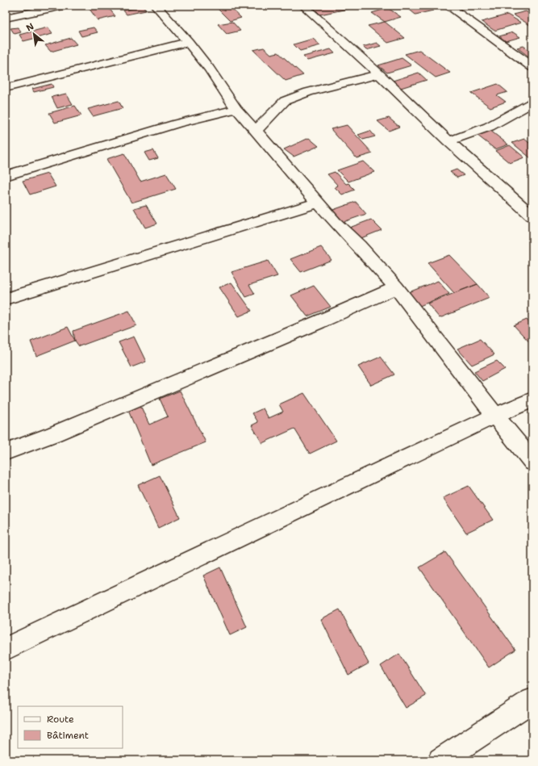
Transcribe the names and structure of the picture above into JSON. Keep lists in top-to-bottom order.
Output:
{
  "legend": ["Route", "Bâtiment"],
  "north": "top left"
}
